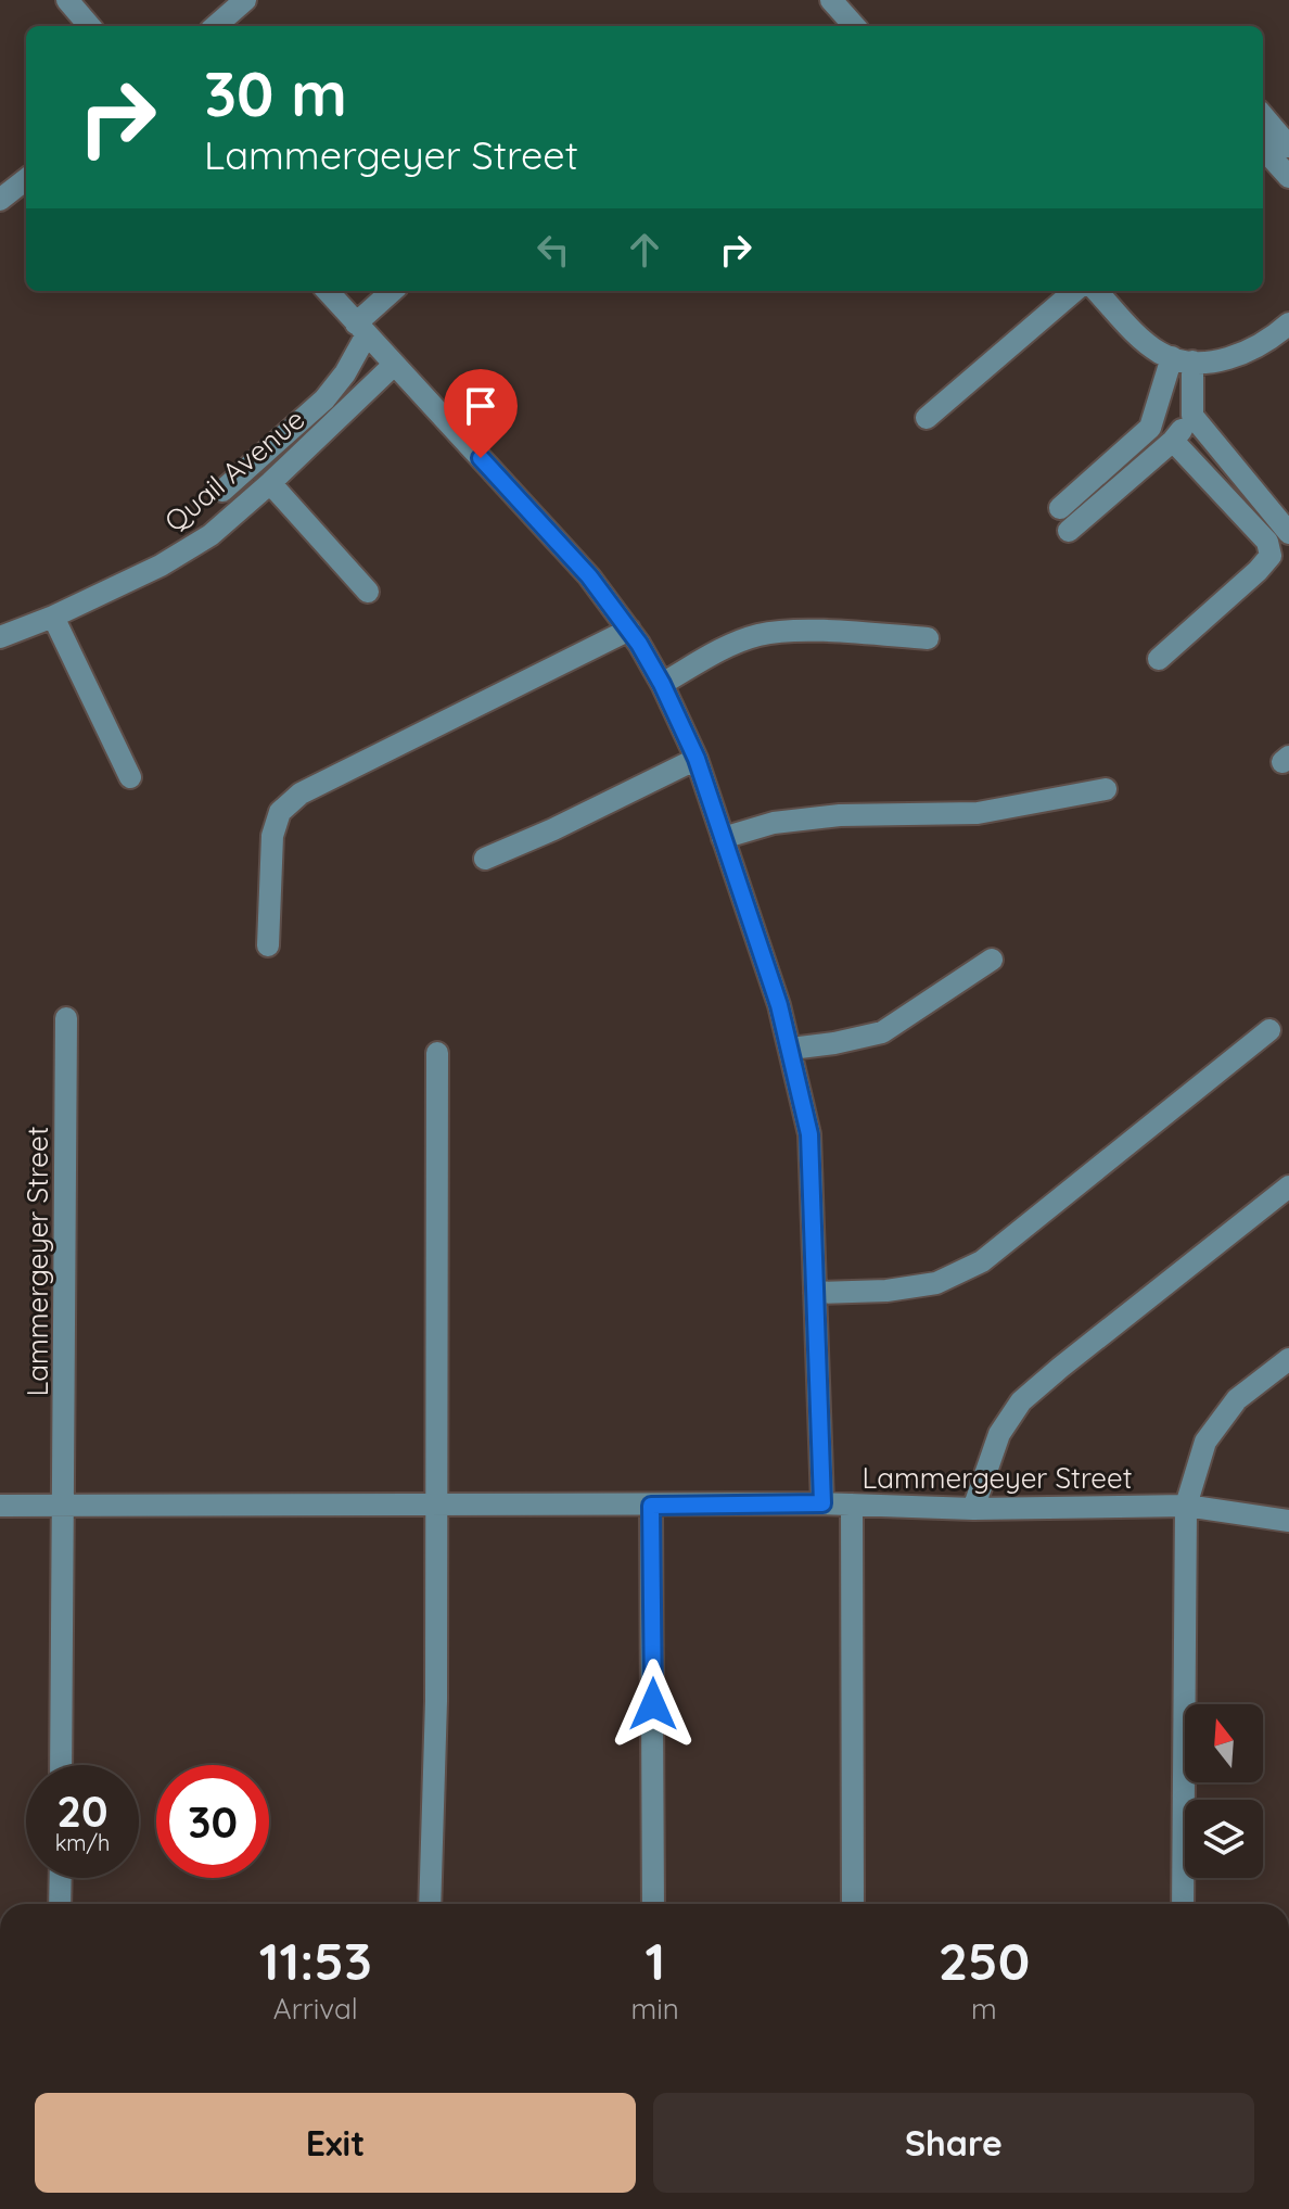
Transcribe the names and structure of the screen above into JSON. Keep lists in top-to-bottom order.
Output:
{
  "streets": {
    "street": ["Quail Avenue", "Lammergeyer Street"]
  },
  "north": "top",
  "page": {
    "turn": ["30 m", "Lammergeyer Street"],
    "speed": "20 km/h",
    "limit": "30",
    "eta": [
      "11:53",
      "Arrival",
      "1",
      "min",
      "250",
      "m"
    ],
    "buttons": ["Exit", "Share"]
  }
}
